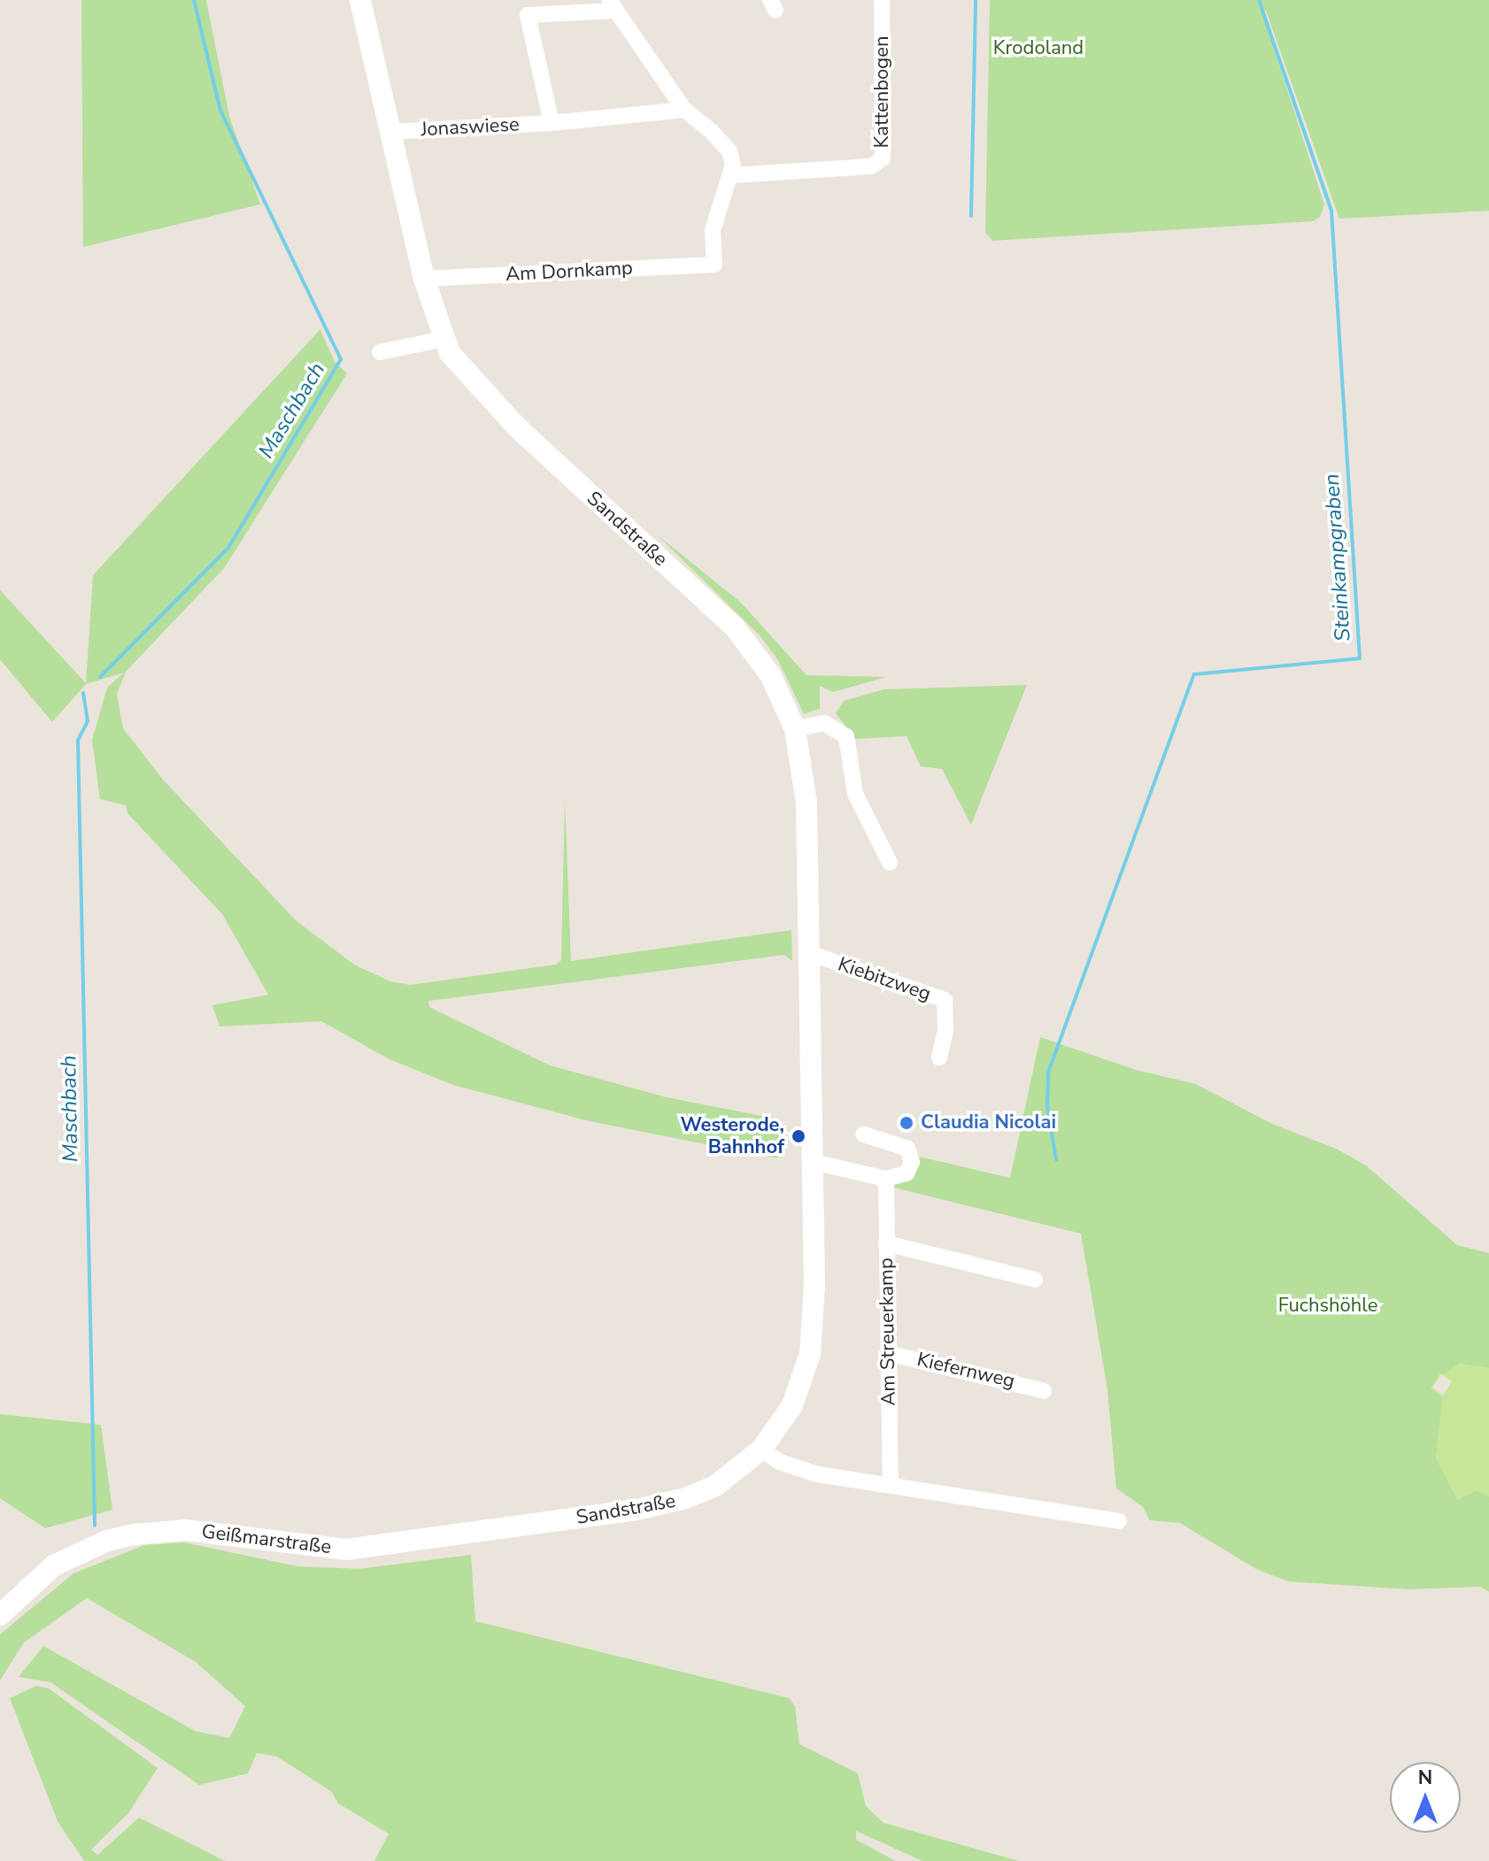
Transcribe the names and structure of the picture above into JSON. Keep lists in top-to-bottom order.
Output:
{
  "streets": {
    "street": [
      "Kattenbogen",
      "Jonaswiese",
      "Am Dornkamp",
      "Sandstraße",
      "Kiebitzweg",
      "Am Streuerkamp",
      "Kiefernweg",
      "Geißmarstraße"
    ]
  },
  "crossings": [
    ["Kattenbogen", "Am Dornkamp"],
    ["Jonaswiese", "Sandstraße"],
    ["Am Dornkamp", "Sandstraße"],
    ["Sandstraße", "Kiebitzweg"],
    ["Sandstraße", "Geißmarstraße"],
    ["Am Streuerkamp", "Kiefernweg"]
  ],
  "water": ["Maschbach", "Steinkampgraben"],
  "parks": ["Krodoland", "Fuchshöhle"],
  "places": ["Claudia Nicolai", "Westerode, Bahnhof"],
  "north": "top"
}
